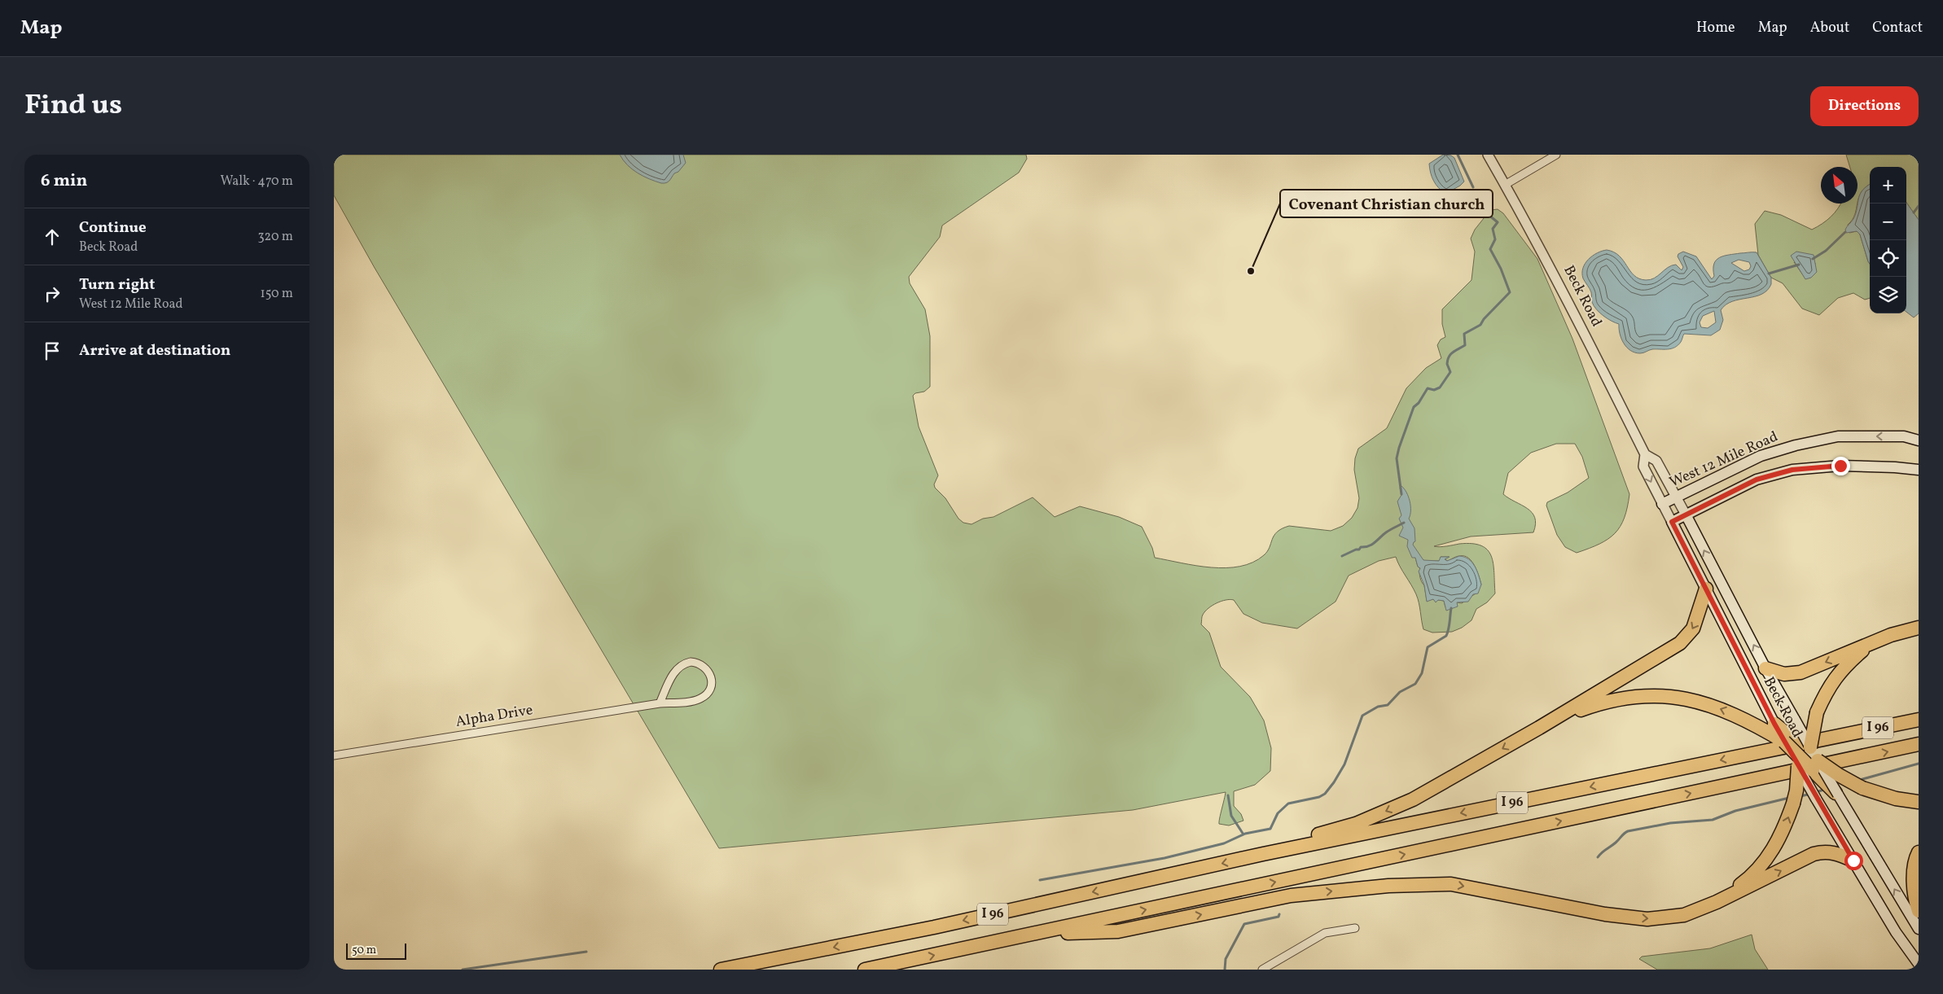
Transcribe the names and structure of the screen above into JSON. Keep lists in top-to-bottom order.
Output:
{
  "streets": {
    "highway": ["I 96"],
    "main road": ["Beck Road", "West 12 Mile Road"],
    "street": ["Alpha Drive"]
  },
  "crossings": [
    ["Beck Road", "West 12 Mile Road"]
  ],
  "places": ["Covenant Christian church"],
  "scale_bar": "50 m",
  "north": "top left",
  "page": {
    "header": "Map",
    "nav": [
      "Home",
      "Map",
      "About",
      "Contact"
    ],
    "title": "Find us",
    "buttons": "Directions",
    "heading": ["6 min", "Walk · 470 m"],
    "map_buttons": ["+", "−"],
    "list": [
      ["Continue", "Beck Road", "320 m"],
      ["Turn right", "West 12 Mile Road", "150 m"],
      "Arrive at destination"
    ],
    "scale": "50 m"
  }
}
